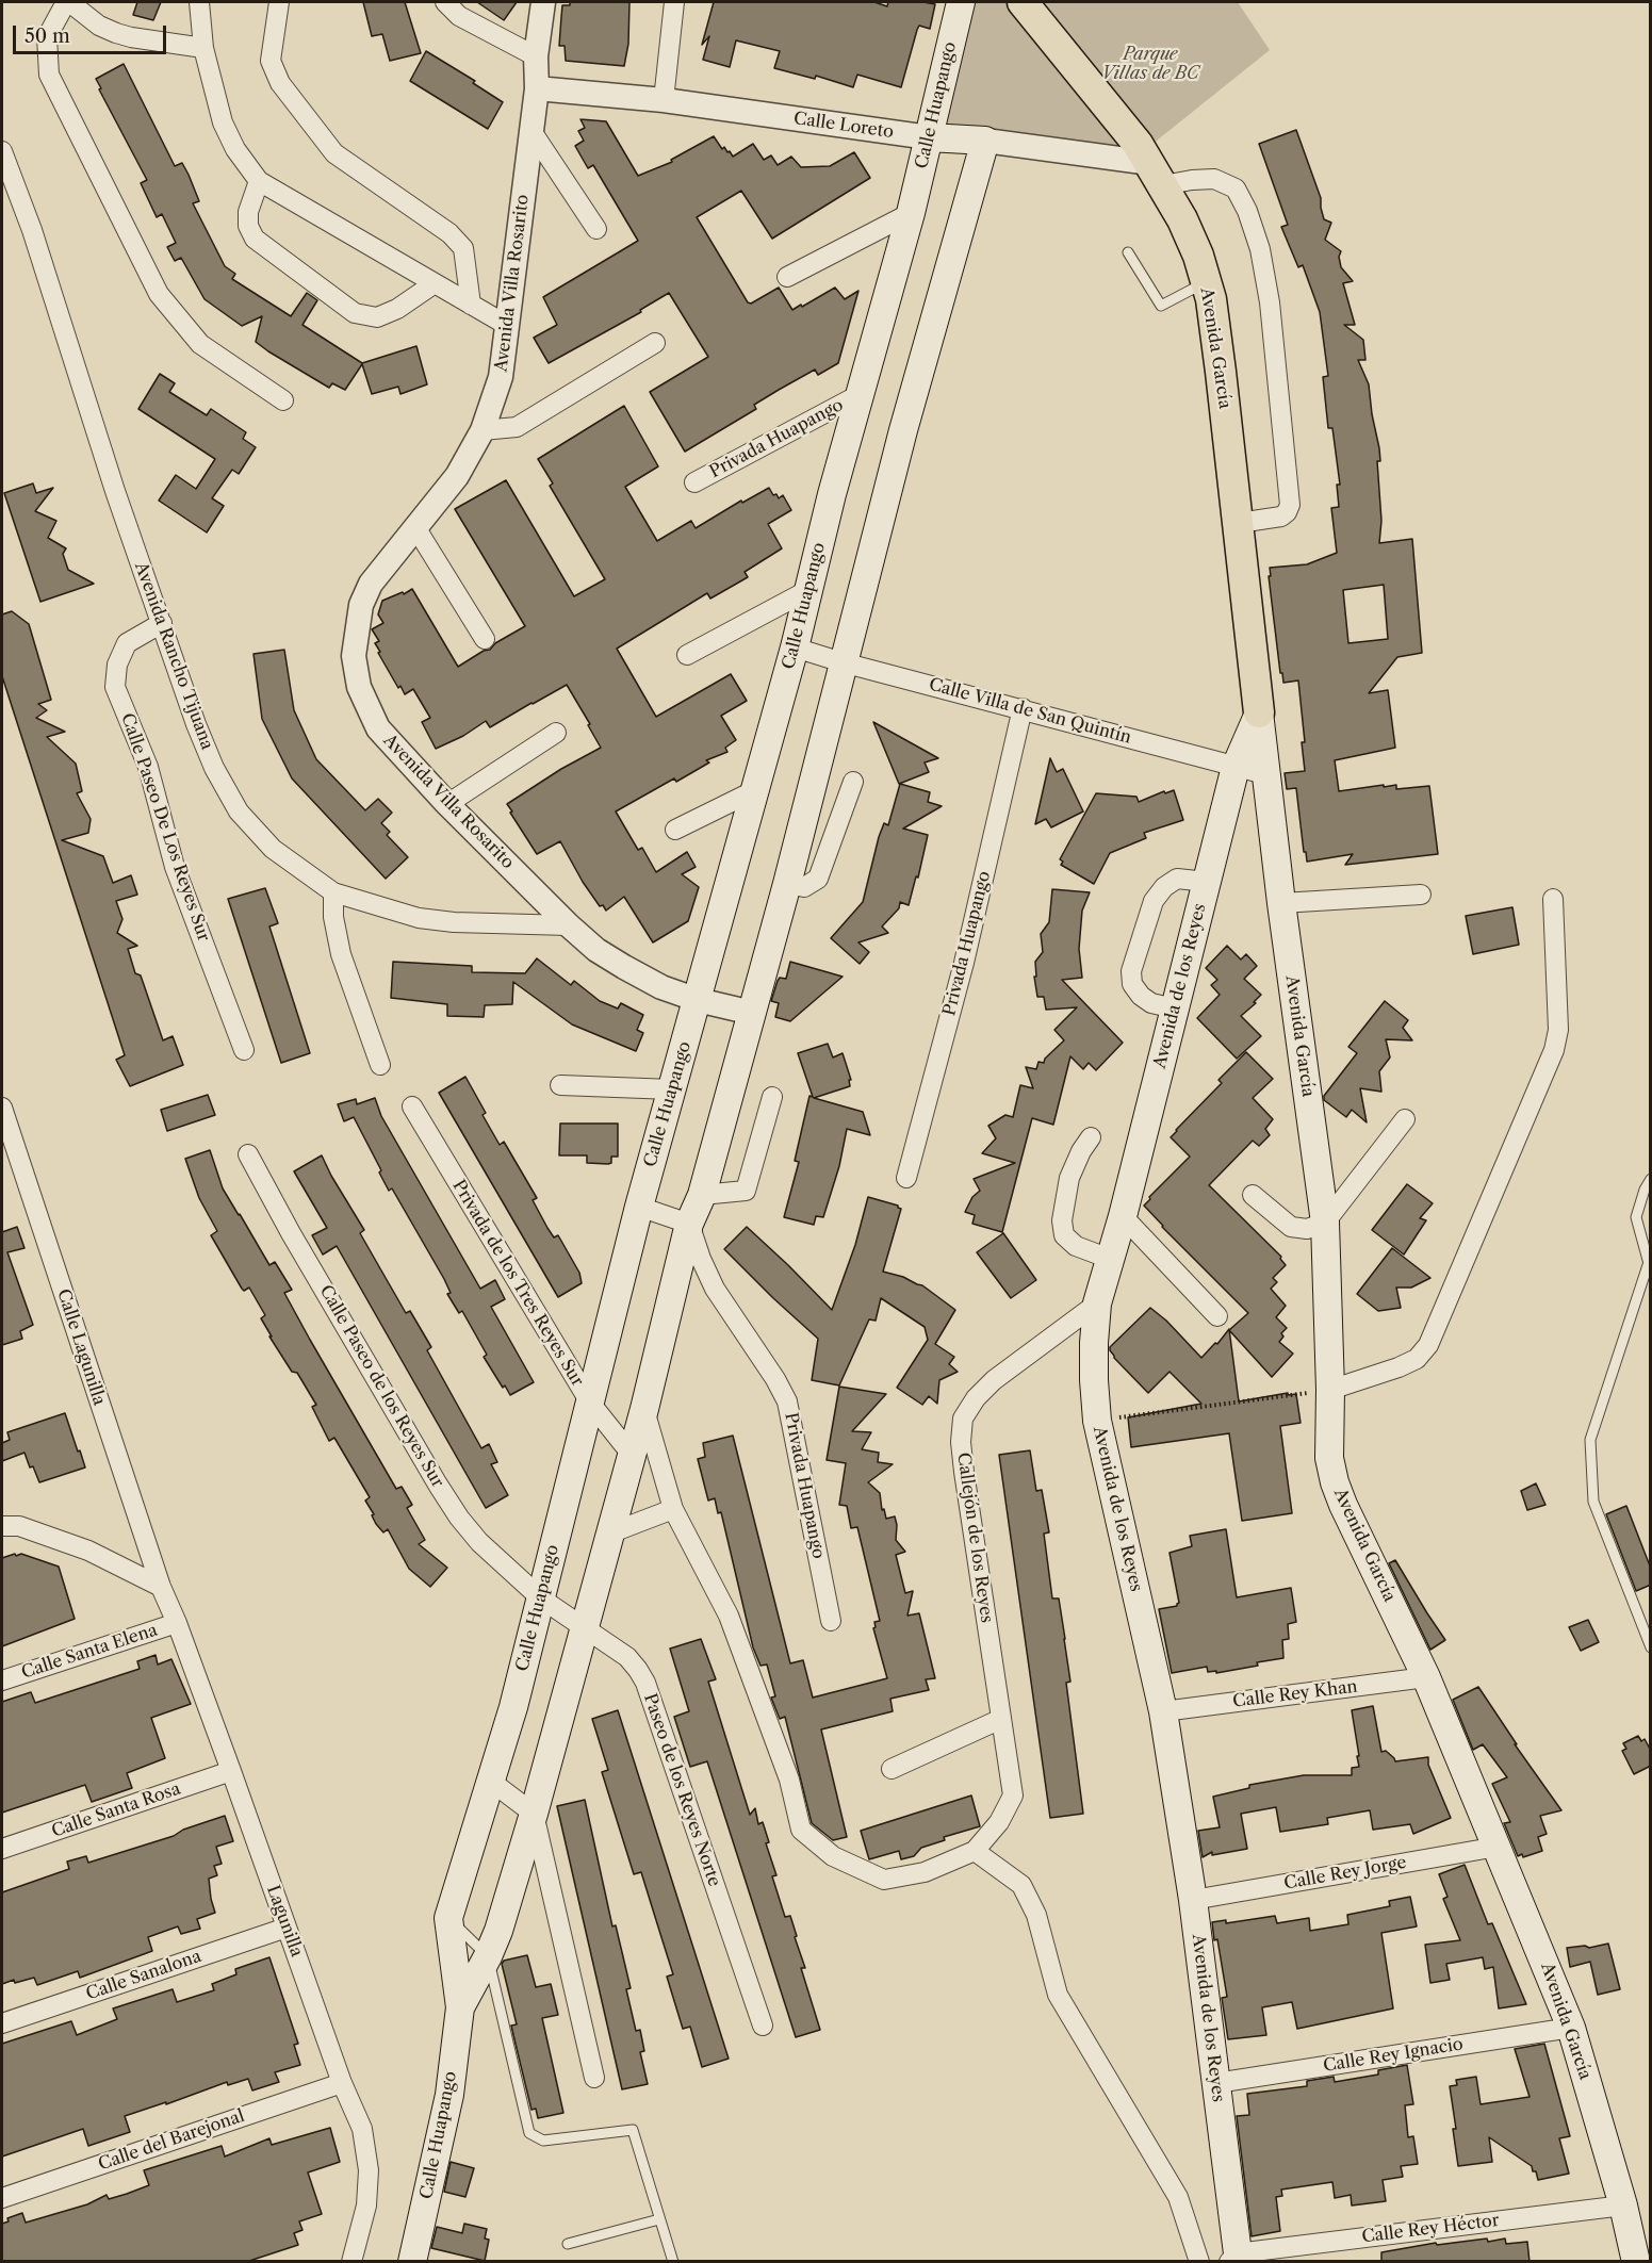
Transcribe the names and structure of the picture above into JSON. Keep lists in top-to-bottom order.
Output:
{
  "streets": {
    "main road": [
      "Calle Huapango",
      "Calle Loreto",
      "Avenida García",
      "Avenida de los Reyes"
    ],
    "street": [
      "Avenida Villa Rosarito",
      "Privada Huapango",
      "Avenida Rancho Tijuana",
      "Calle Villa de San Quintín",
      "Calle Paseo De Los Reyes Sur",
      "Privada de los Tres Reyes Sur",
      "Calle Lagunilla",
      "Calle Paseo de los Reyes Sur",
      "Callejón de los Reyes",
      "Calle Santa Elena",
      "Calle Rey Khan",
      "Paseo de los Reyes Norte",
      "Calle Santa Rosa",
      "Calle Rey Jorge",
      "Lagunilla",
      "Calle Sanalona",
      "Calle Rey Ignacio",
      "Calle del Barejonal",
      "Calle Rey Héctor"
    ]
  },
  "crossings": [
    ["Calle Huapango", "Calle Loreto"],
    ["Calle Huapango", "Avenida Villa Rosarito"],
    ["Calle Huapango", "Privada Huapango"],
    ["Calle Huapango", "Calle Villa de San Quintín"],
    ["Calle Huapango", "Privada de los Tres Reyes Sur"],
    ["Calle Huapango", "Calle Paseo de los Reyes Sur"],
    ["Calle Huapango", "Paseo de los Reyes Norte"],
    ["Calle Loreto", "Avenida Villa Rosarito"],
    ["Calle Loreto", "Avenida García"],
    ["Avenida Villa Rosarito", "Avenida Rancho Tijuana"],
    ["Avenida García", "Calle Villa de San Quintín"],
    ["Avenida García", "Avenida de los Reyes"],
    ["Avenida García", "Calle Rey Khan"],
    ["Avenida García", "Calle Rey Jorge"],
    ["Avenida García", "Calle Rey Ignacio"],
    ["Avenida García", "Calle Rey Héctor"],
    ["Privada Huapango", "Calle Villa de San Quintín"],
    ["Avenida Rancho Tijuana", "Calle Paseo De Los Reyes Sur"],
    ["Calle Villa de San Quintín", "Avenida de los Reyes"],
    ["Avenida de los Reyes", "Callejón de los Reyes"],
    ["Avenida de los Reyes", "Calle Rey Khan"],
    ["Avenida de los Reyes", "Calle Rey Jorge"],
    ["Avenida de los Reyes", "Calle Rey Ignacio"],
    ["Avenida de los Reyes", "Calle Rey Héctor"],
    ["Calle Lagunilla", "Lagunilla"],
    ["Calle Paseo de los Reyes Sur", "Paseo de los Reyes Norte"],
    ["Calle Santa Elena", "Lagunilla"],
    ["Calle Santa Rosa", "Lagunilla"],
    ["Lagunilla", "Calle Sanalona"],
    ["Lagunilla", "Calle del Barejonal"]
  ],
  "parks": ["Parque Villas de BC"],
  "scale_bar": "50 m"
}
